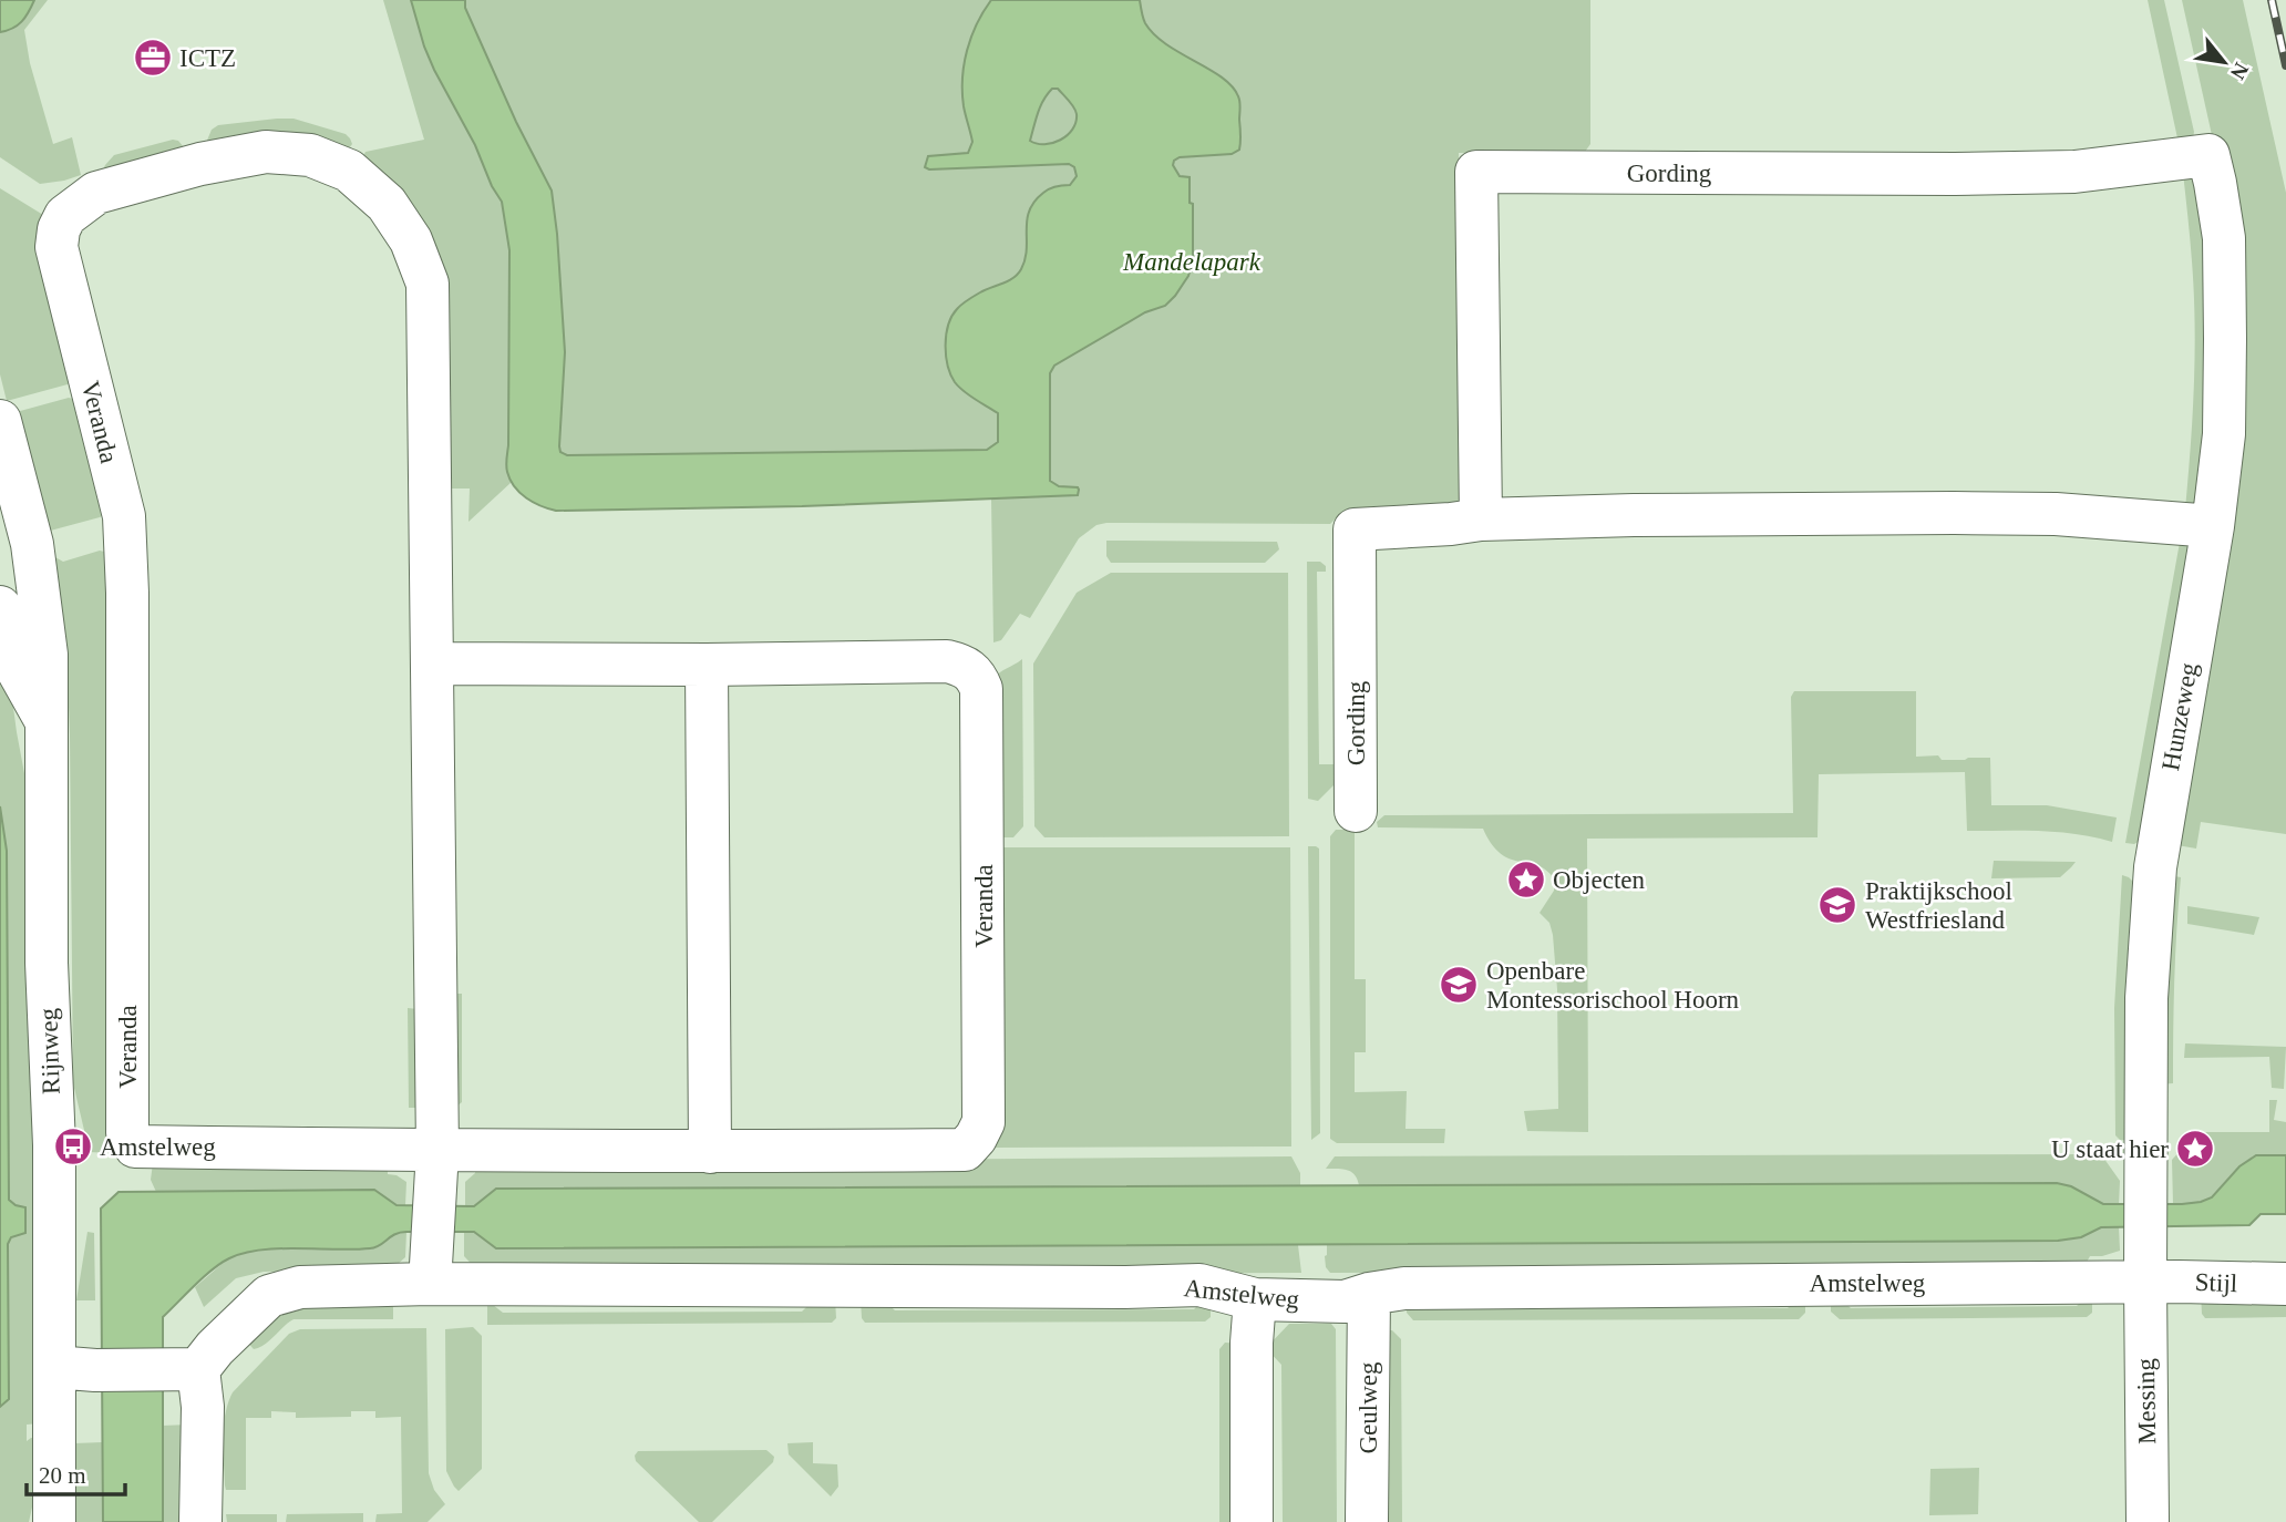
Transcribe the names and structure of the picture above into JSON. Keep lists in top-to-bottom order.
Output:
{
  "streets": {
    "street": [
      "Gording",
      "Veranda",
      "Hunzeweg",
      "Rijnweg",
      "Amstelweg",
      "Stijl",
      "Messing",
      "Geulweg"
    ]
  },
  "crossings": [
    ["Gording", "Hunzeweg"],
    ["Veranda", "Amstelweg"],
    ["Hunzeweg", "Amstelweg"],
    ["Hunzeweg", "Stijl"],
    ["Hunzeweg", "Messing"],
    ["Amstelweg", "Stijl"],
    ["Amstelweg", "Messing"],
    ["Amstelweg", "Geulweg"],
    ["Stijl", "Messing"]
  ],
  "parks": ["Mandelapark"],
  "places": {
    "office": ["ICTZ"],
    "place": ["Objecten", "U staat hier"],
    "school or university": ["Praktijkschool Westfriesland", "Openbare Montessorischool Hoorn"],
    "bus stop": ["Amstelweg"]
  },
  "scale_bar": "20 m",
  "north": "bottom right"
}
